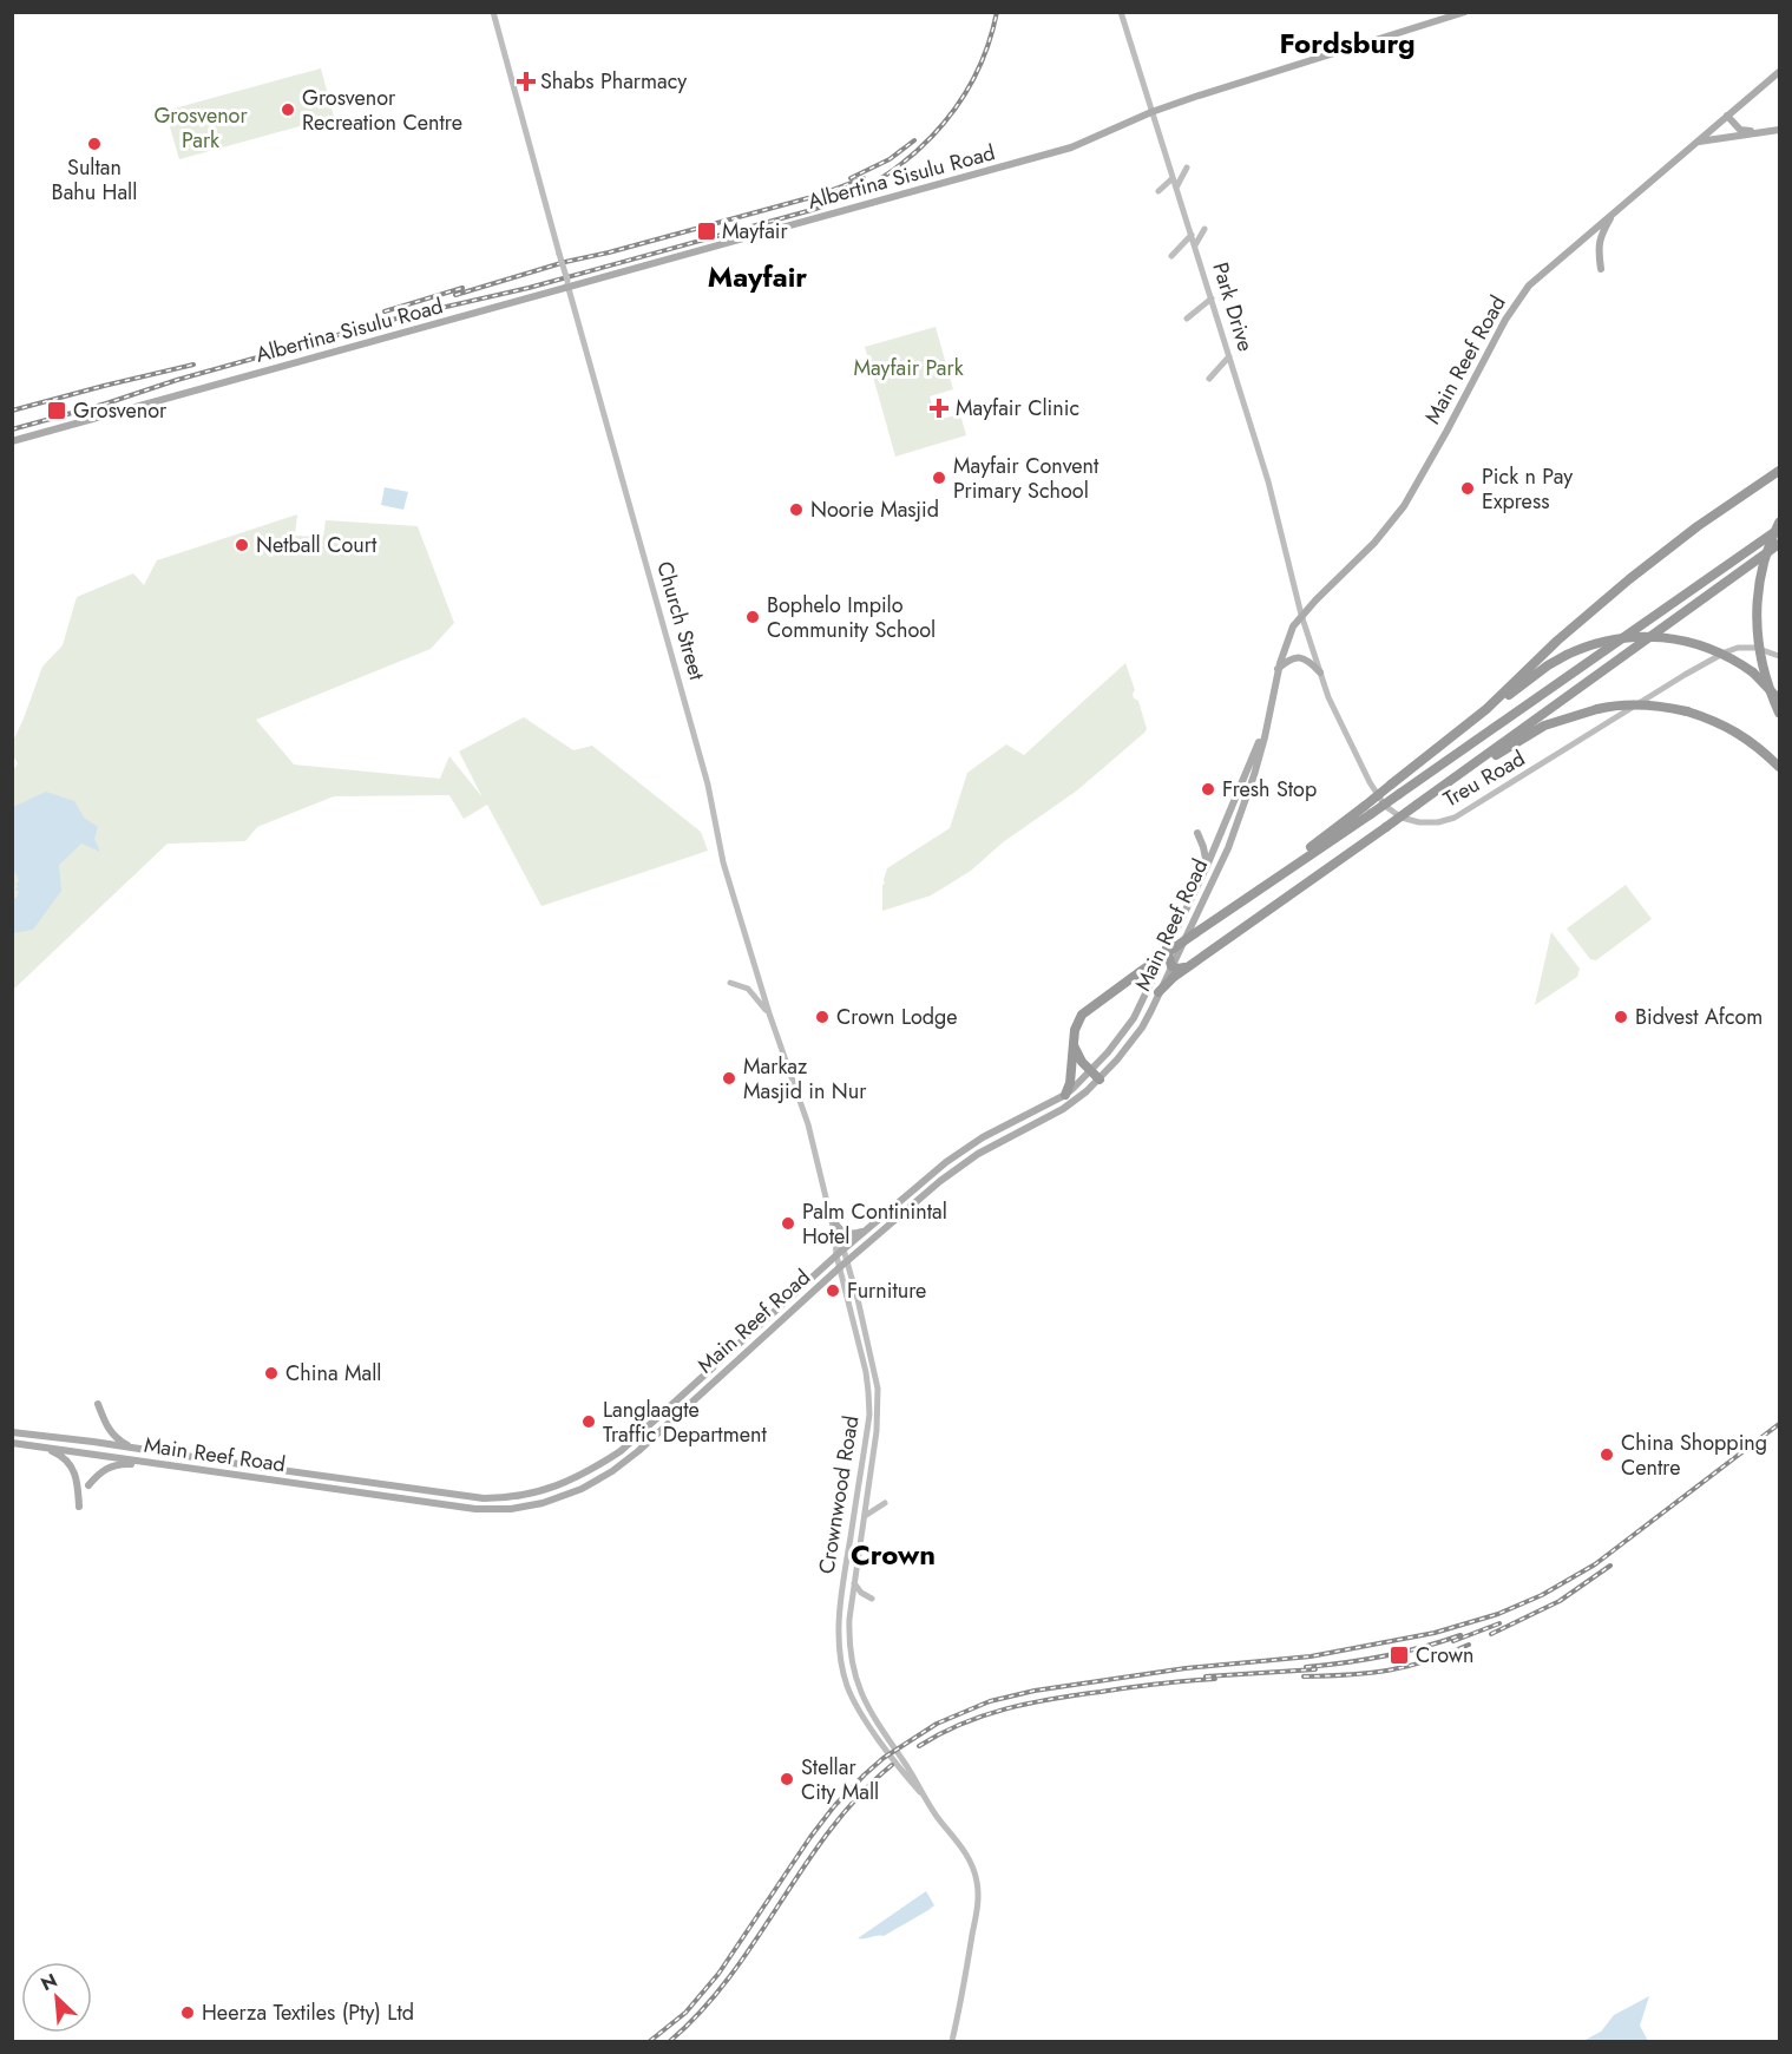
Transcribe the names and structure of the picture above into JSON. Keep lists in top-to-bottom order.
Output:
{
  "streets": {
    "main road": [
      "Albertina Sisulu Road",
      "Park Drive",
      "Main Reef Road",
      "Church Street",
      "Treu Road",
      "Crownwood Road"
    ]
  },
  "crossings": [
    ["Albertina Sisulu Road", "Park Drive"],
    ["Albertina Sisulu Road", "Church Street"],
    ["Park Drive", "Main Reef Road"],
    ["Park Drive", "Treu Road"],
    ["Main Reef Road", "Church Street"],
    ["Main Reef Road", "Treu Road"],
    ["Main Reef Road", "Crownwood Road"],
    ["Church Street", "Crownwood Road"]
  ],
  "districts": ["Fordsburg", "Mayfair", "Crown"],
  "parks": ["Grosvenor Park", "Mayfair Park"],
  "places": {
    "health": ["Shabs Pharmacy", "Mayfair Clinic"],
    "other": [
      "Grosvenor Recreation Centre",
      "Sultan Bahu Hall",
      "Mayfair Convent Primary School",
      "Pick n Pay Express",
      "Noorie Masjid",
      "Netball Court",
      "Bophelo Impilo Community School",
      "Fresh Stop",
      "Crown Lodge",
      "Bidvest Afcom",
      "Markaz Masjid in Nur",
      "Palm Continintal Hotel",
      "Furniture",
      "China Mall",
      "Langlaagte Traffic Department",
      "China Shopping Centre",
      "Stellar City Mall",
      "Heerza Textiles (Pty) Ltd"
    ],
    "transit": ["Mayfair", "Grosvenor", "Crown"]
  },
  "north": "top left"
}
